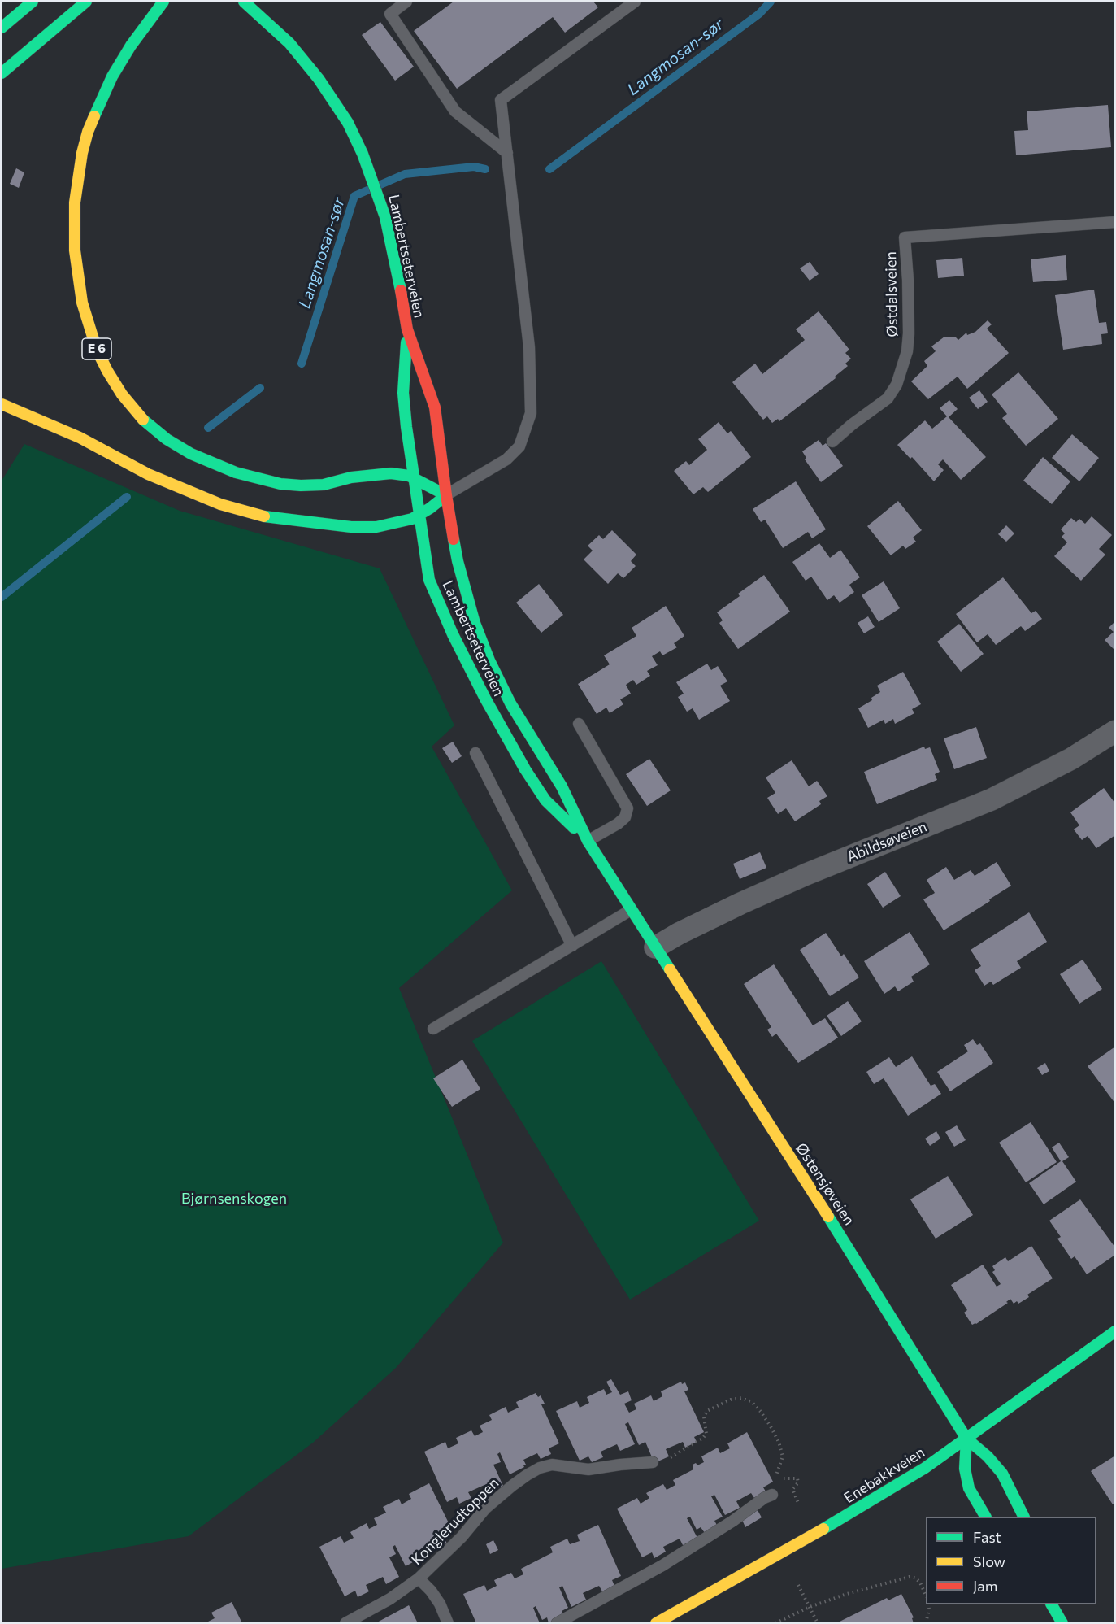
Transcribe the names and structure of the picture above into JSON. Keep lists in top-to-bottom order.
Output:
{
  "streets": {
    "main road": [
      "Lambertseterveien",
      "E 6",
      "Østensjøveien",
      "Enebakkveien"
    ],
    "street": ["Abildsøveien"],
    "lane": ["Østdalsveien", "Konglerudtoppen"]
  },
  "crossings": [
    ["Lambertseterveien", "E 6"],
    ["Lambertseterveien", "Abildsøveien"],
    ["Lambertseterveien", "Østensjøveien"],
    ["Abildsøveien", "Østensjøveien"],
    ["Østensjøveien", "Enebakkveien"]
  ],
  "water": ["Langmosan-sør"],
  "parks": ["Bjørnsenskogen"],
  "legend": ["Fast", "Slow", "Jam"]
}
